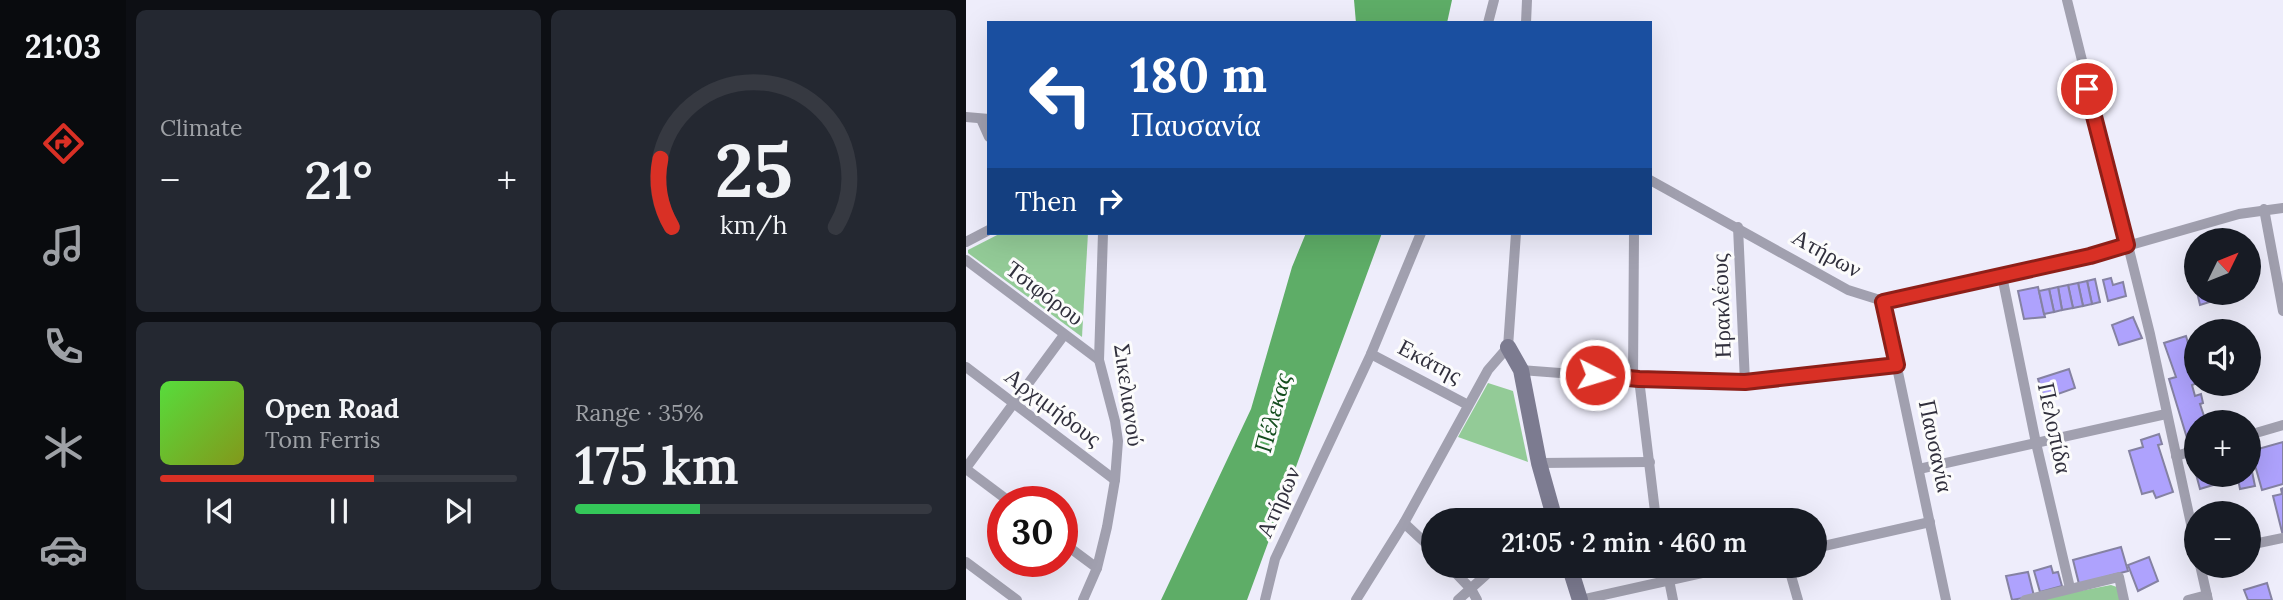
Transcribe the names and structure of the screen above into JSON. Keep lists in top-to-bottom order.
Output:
{
  "streets": {
    "street": [
      "Ατήρων",
      "Τσιφόρου",
      "Ηρακλέους",
      "Εκάτης",
      "Σικελιανού",
      "Αρχιμήδους",
      "Πελοπίδα",
      "Παυσανία"
    ]
  },
  "crossings": [
    ["Ατήρων", "Ηρακλέους"],
    ["Ατήρων", "Εκάτης"],
    ["Ατήρων", "Παυσανία"],
    ["Τσιφόρου", "Σικελιανού"],
    ["Σικελιανού", "Αρχιμήδους"]
  ],
  "water": ["Πέλεκας"],
  "north": "top right",
  "page": {
    "tabs": "21:03",
    "tile": [
      "Climate",
      ["Range · 35%", "175 km"]
    ],
    "turn": ["180 m", "Παυσανία"],
    "heat": ["−", "21°", "+"],
    "then": "Then",
    "map_buttons": ["+", "−"],
    "song": ["Open Road", "Tom Ferris"],
    "limit": "30",
    "trip": "21:05 · 2 min · 460 m",
    "gauge": ["25", "km/h"]
  }
}
